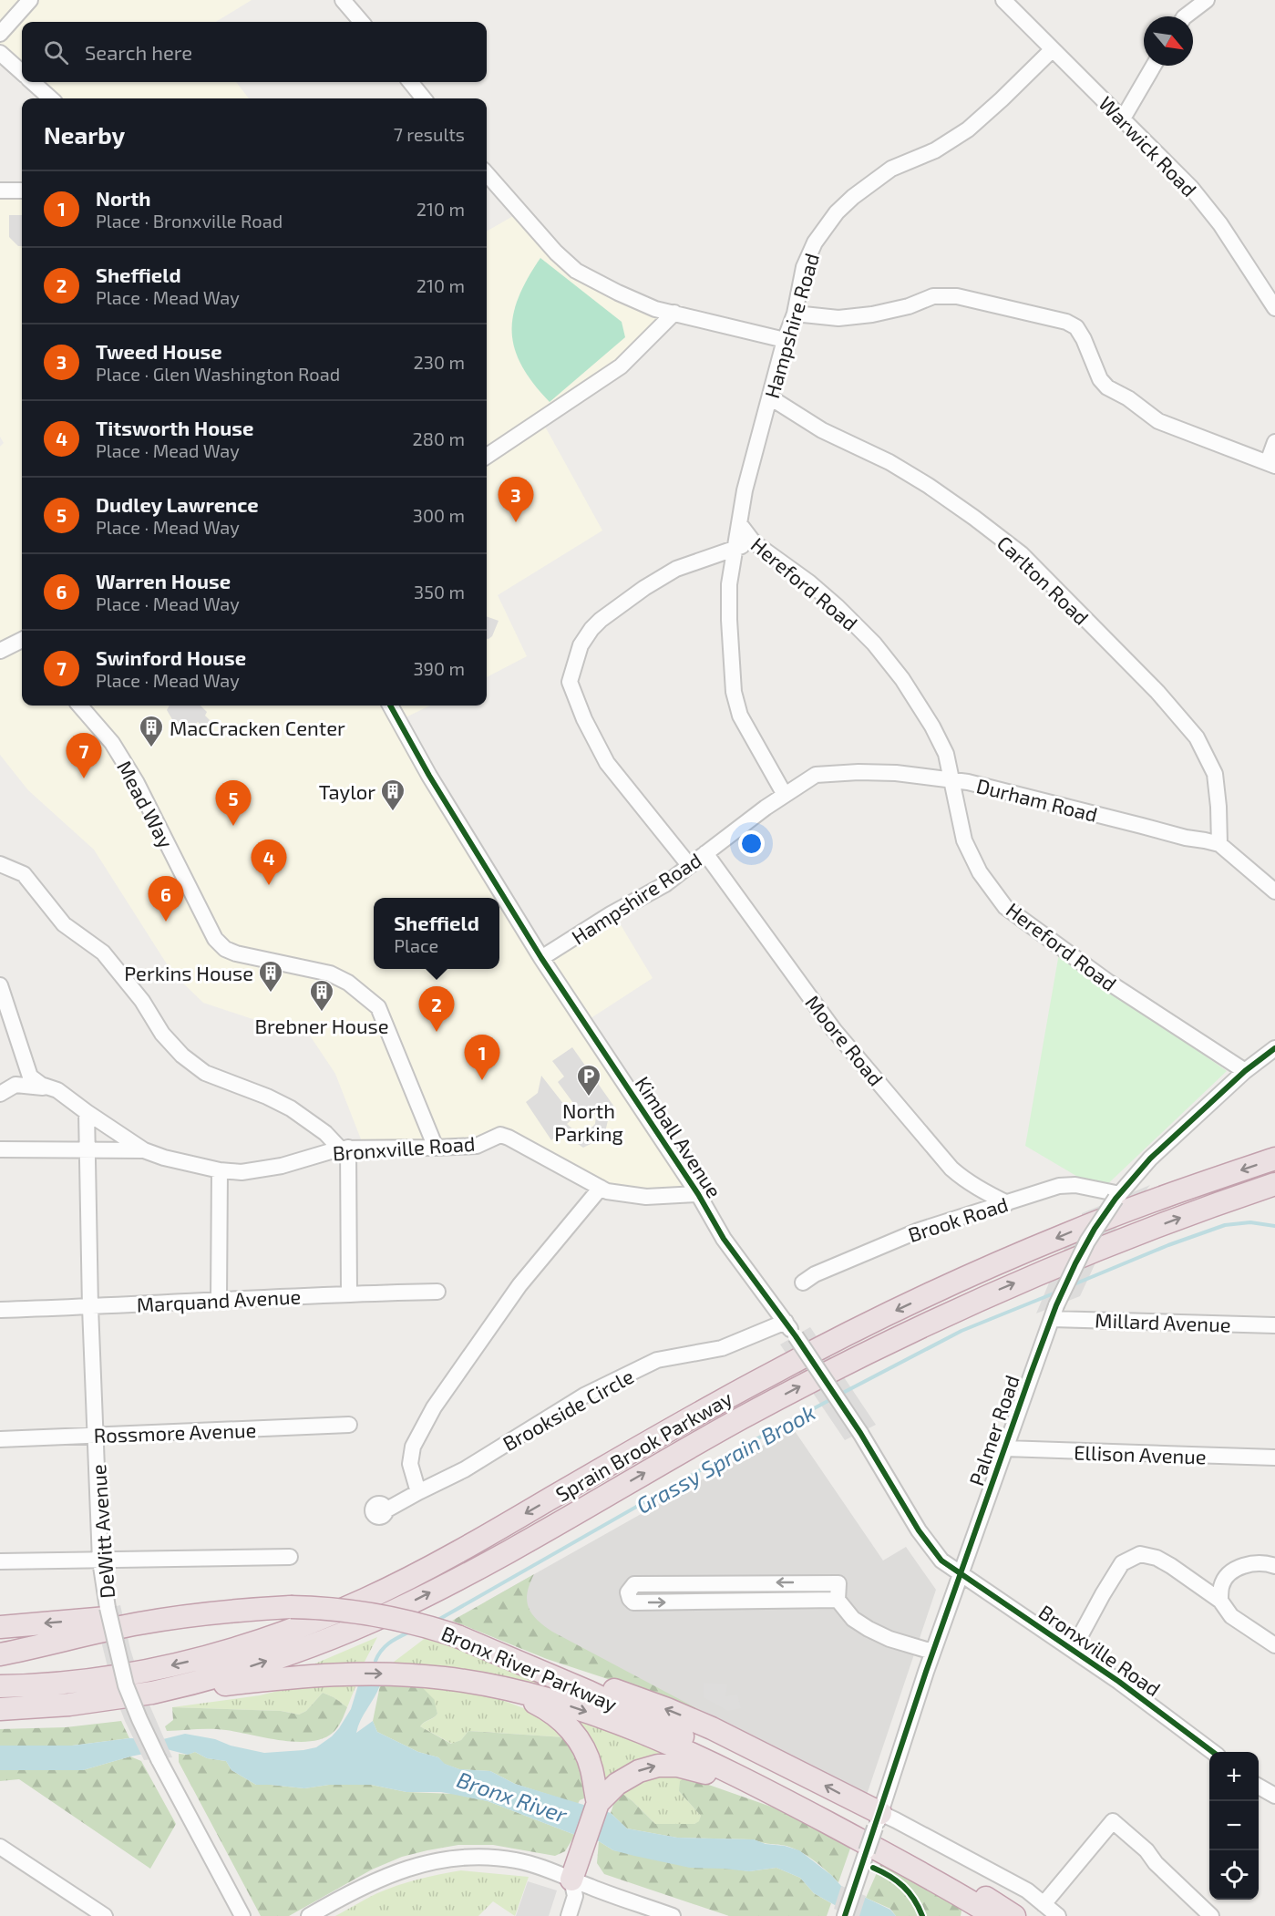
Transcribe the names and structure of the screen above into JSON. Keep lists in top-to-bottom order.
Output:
{
  "streets": {
    "highway": ["Sprain Brook Parkway", "Bronx River Parkway"],
    "street": [
      "Warwick Road",
      "Hampshire Road",
      "Carlton Road",
      "Hereford Road",
      "Durham Road",
      "Mead Way",
      "Moore Road",
      "Kimball Avenue",
      "Bronxville Road",
      "Brook Road",
      "Marquand Avenue",
      "Millard Avenue",
      "Brookside Circle",
      "Palmer Road",
      "Rossmore Avenue",
      "Ellison Avenue",
      "DeWitt Avenue"
    ]
  },
  "crossings": [
    ["Warwick Road", "Hampshire Road"],
    ["Hampshire Road", "Carlton Road"],
    ["Hampshire Road", "Hereford Road"],
    ["Hampshire Road", "Durham Road"],
    ["Hampshire Road", "Moore Road"],
    ["Hampshire Road", "Kimball Avenue"],
    ["Carlton Road", "Durham Road"],
    ["Hereford Road", "Durham Road"],
    ["Hereford Road", "Palmer Road"],
    ["Mead Way", "Bronxville Road"],
    ["Moore Road", "Brook Road"],
    ["Kimball Avenue", "Bronxville Road"],
    ["Kimball Avenue", "Brookside Circle"],
    ["Kimball Avenue", "Palmer Road"],
    ["Bronxville Road", "Palmer Road"],
    ["Bronxville Road", "DeWitt Avenue"],
    ["Brook Road", "Palmer Road"],
    ["Marquand Avenue", "DeWitt Avenue"],
    ["Millard Avenue", "Palmer Road"],
    ["Palmer Road", "Ellison Avenue"],
    ["Rossmore Avenue", "DeWitt Avenue"],
    ["Sprain Brook Parkway", "Bronx River Parkway"]
  ],
  "water": ["Grassy Sprain Brook", "Bronx River"],
  "places": {
    "building": [
      "MacCracken Center",
      "Taylor",
      "Perkins House",
      "Brebner House"
    ],
    "parking": ["North Parking"]
  },
  "north": "bottom right",
  "page": {
    "search": "Search here",
    "heading": ["Nearby", "7 results"],
    "list": [
      {
        "mark": "1",
        "name": "North",
        "note": "Place · Bronxville Road",
        "value": "210 m"
      },
      {
        "mark": "2",
        "name": "Sheffield",
        "note": "Place · Mead Way",
        "value": "210 m"
      },
      {
        "mark": "3",
        "name": "Tweed House",
        "note": "Place · Glen Washington Road",
        "value": "230 m"
      },
      {
        "mark": "4",
        "name": "Titsworth House",
        "note": "Place · Mead Way",
        "value": "280 m"
      },
      {
        "mark": "5",
        "name": "Dudley Lawrence",
        "note": "Place · Mead Way",
        "value": "300 m"
      },
      {
        "mark": "6",
        "name": "Warren House",
        "note": "Place · Mead Way",
        "value": "350 m"
      },
      {
        "mark": "7",
        "name": "Swinford House",
        "note": "Place · Mead Way",
        "value": "390 m"
      }
    ],
    "pins": [
      "3",
      "7",
      "5",
      "4",
      "6",
      "2",
      "1"
    ],
    "popup": ["Sheffield", "Place"],
    "map_buttons": ["+", "−"]
  }
}
